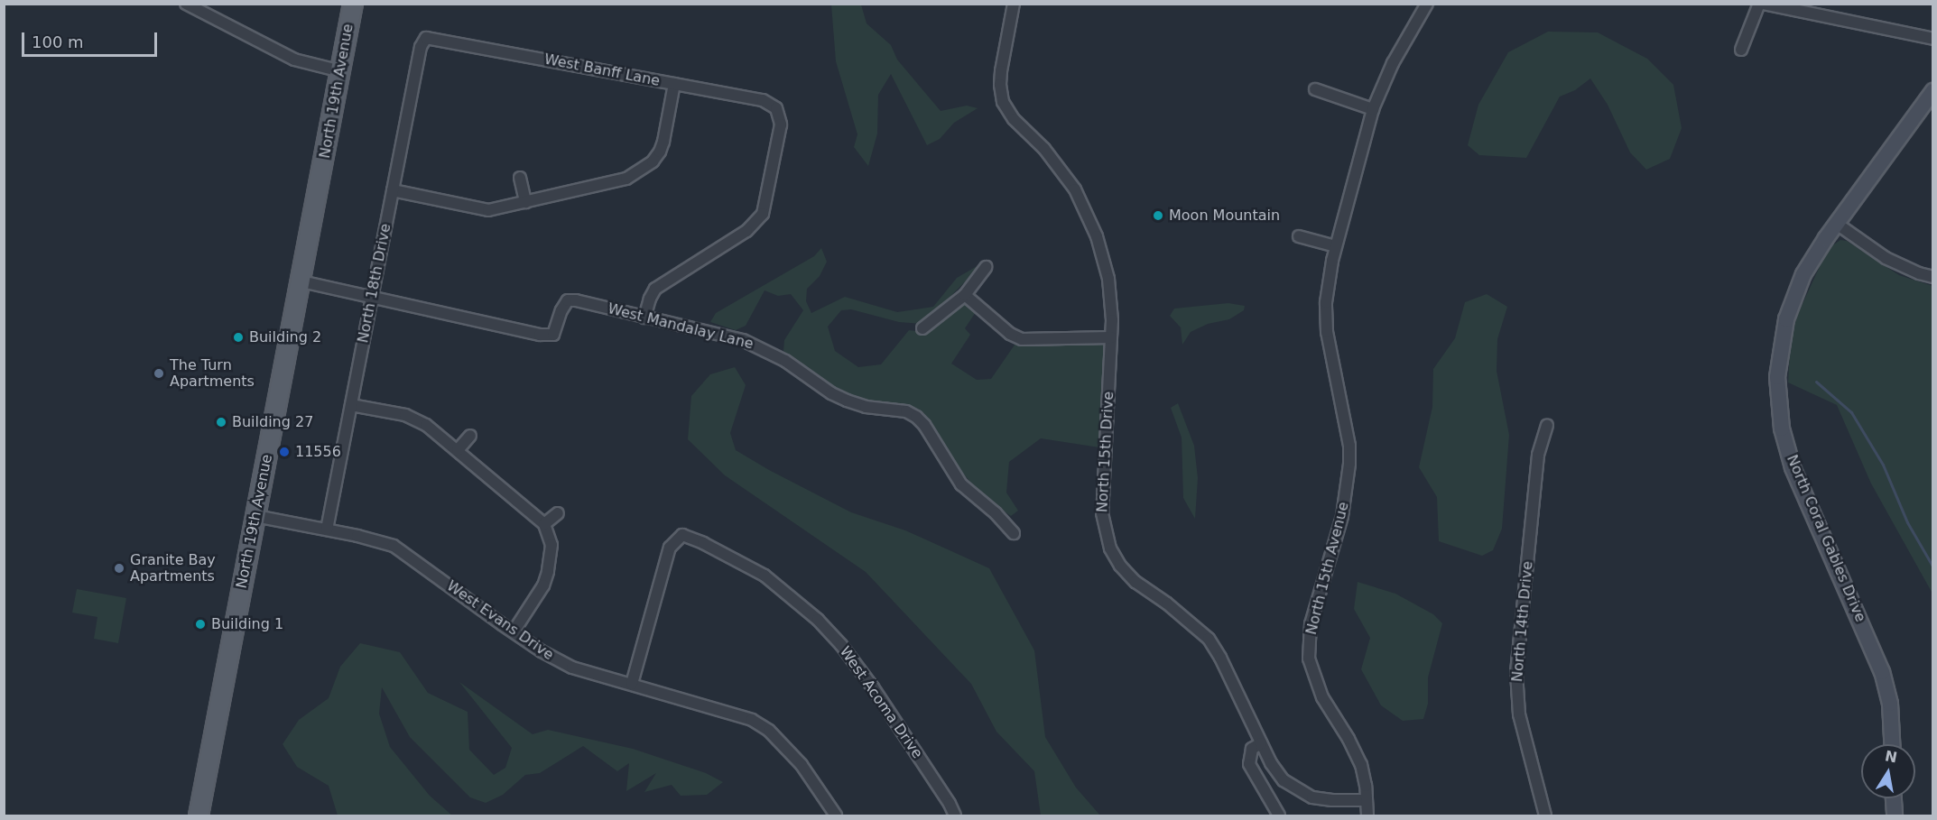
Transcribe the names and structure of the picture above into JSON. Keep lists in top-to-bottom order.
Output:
{
  "streets": {
    "main road": ["North 19th Avenue"],
    "street": [
      "West Banff Lane",
      "North 18th Drive",
      "West Mandalay Lane",
      "North 15th Drive",
      "North Coral Gables Drive",
      "North 15th Avenue",
      "West Evans Drive",
      "North 14th Drive",
      "West Acoma Drive"
    ]
  },
  "crossings": [
    ["West Banff Lane", "North 18th Drive"],
    ["West Banff Lane", "West Mandalay Lane"],
    ["North 19th Avenue", "West Mandalay Lane"],
    ["North 19th Avenue", "West Evans Drive"],
    ["North 18th Drive", "West Mandalay Lane"],
    ["North 18th Drive", "West Evans Drive"],
    ["North 15th Drive", "North 15th Avenue"],
    ["West Evans Drive", "West Acoma Drive"]
  ],
  "places": [
    "Moon Mountain",
    "Building 2",
    "The Turn Apartments",
    "Building 27",
    "11556",
    "Granite Bay Apartments",
    "Building 1"
  ],
  "scale_bar": "100 m",
  "north": "top"
}
